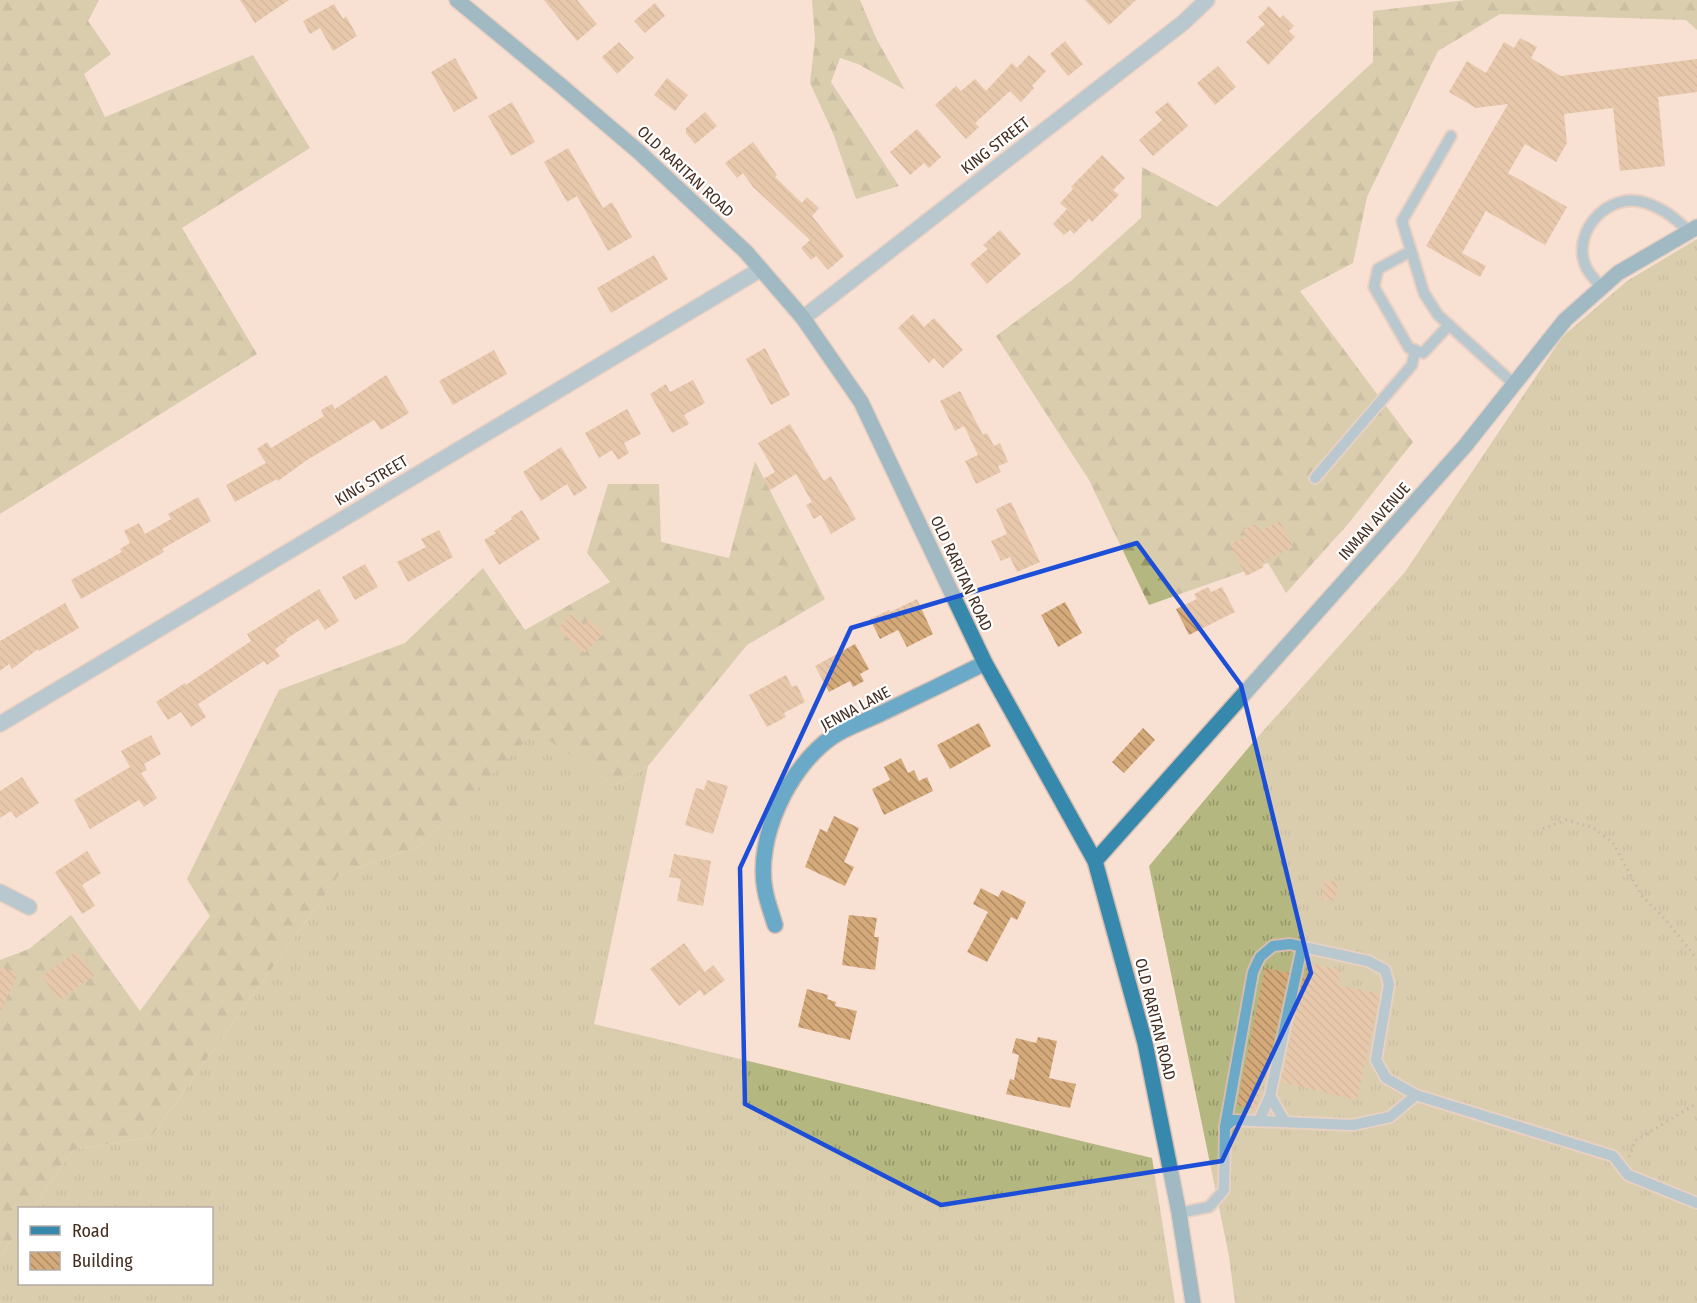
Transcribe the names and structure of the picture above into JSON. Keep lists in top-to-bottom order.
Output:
{
  "streets": {
    "main road": ["OLD RARITAN ROAD", "INMAN AVENUE"],
    "street": ["KING STREET", "JENNA LANE"]
  },
  "crossings": [
    ["KING STREET", "OLD RARITAN ROAD"],
    ["OLD RARITAN ROAD", "INMAN AVENUE"],
    ["OLD RARITAN ROAD", "JENNA LANE"]
  ],
  "legend": ["Road", "Building"]
}
